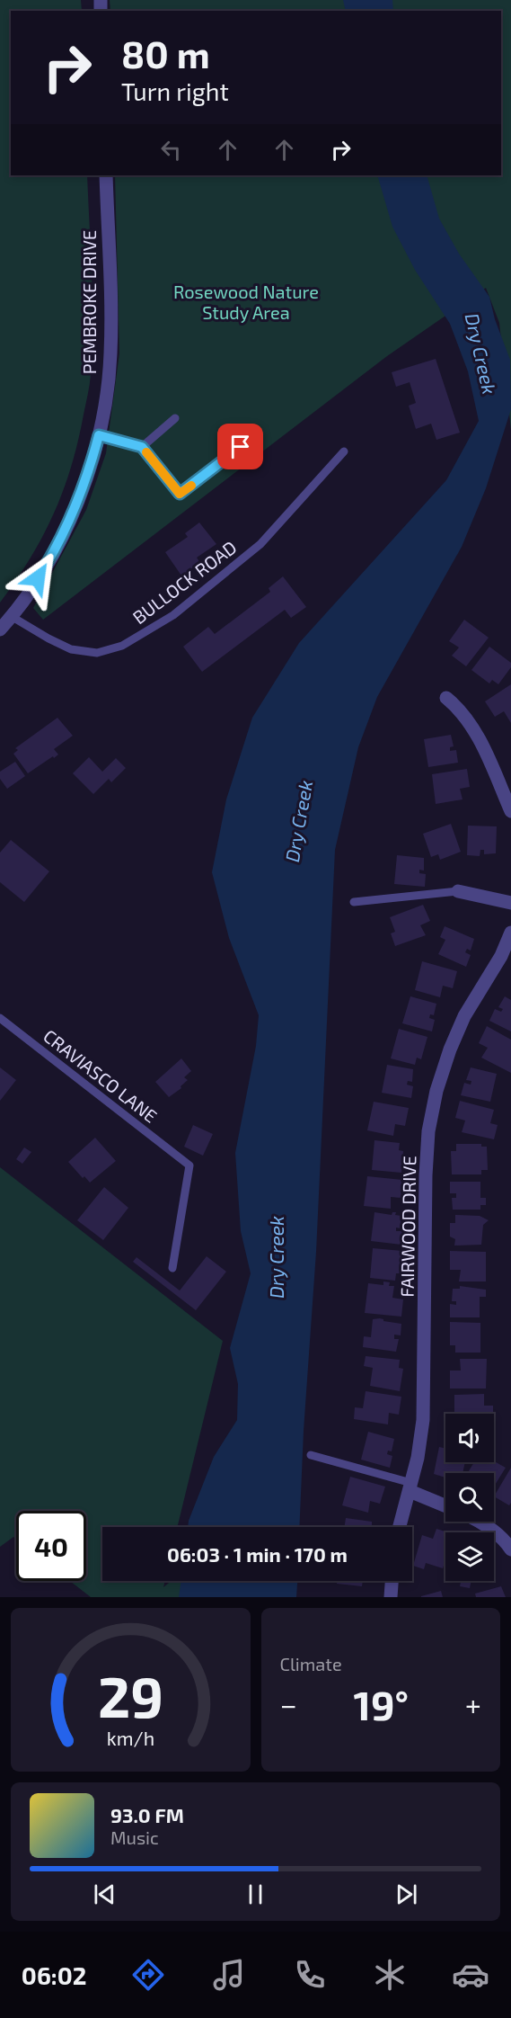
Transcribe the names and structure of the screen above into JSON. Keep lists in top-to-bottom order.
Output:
{
  "streets": {
    "street": ["PEMBROKE DRIVE", "FAIRWOOD DRIVE"],
    "lane": ["BULLOCK ROAD", "CRAVIASCO LANE"]
  },
  "crossings": [
    ["PEMBROKE DRIVE", "BULLOCK ROAD"]
  ],
  "water": ["Dry Creek"],
  "parks": ["Rosewood Nature Study Area"],
  "page": {
    "turn": ["80 m", "Turn right"],
    "limit": "40",
    "trip": "06:03 · 1 min · 170 m",
    "tile": "Climate",
    "heat": ["−", "19°", "+"],
    "song": ["93.0 FM", "Music"],
    "tabs": "06:02",
    "gauge": ["29", "km/h"]
  }
}
